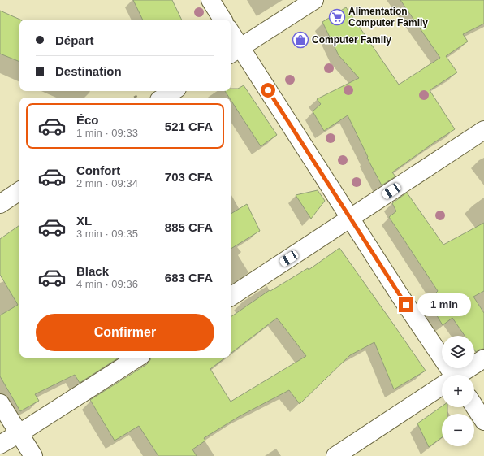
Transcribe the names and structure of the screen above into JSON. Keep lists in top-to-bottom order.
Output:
{
  "places": {
    "supermarket": ["Alimentation Computer Family"],
    "shop": ["Computer Family"]
  },
  "page": {
    "banner": ["Départ", "Destination"],
    "list": [
      {
        "name": "Éco",
        "note": "1 min · 09:33",
        "value": "521 CFA"
      },
      {
        "name": "Confort",
        "note": "2 min · 09:34",
        "value": "703 CFA"
      },
      {
        "name": "XL",
        "note": "3 min · 09:35",
        "value": "885 CFA"
      },
      {
        "name": "Black",
        "note": "4 min · 09:36",
        "value": "683 CFA"
      }
    ],
    "bubble": "1 min",
    "buttons": "Confirmer",
    "map_buttons": ["+", "−"]
  }
}
